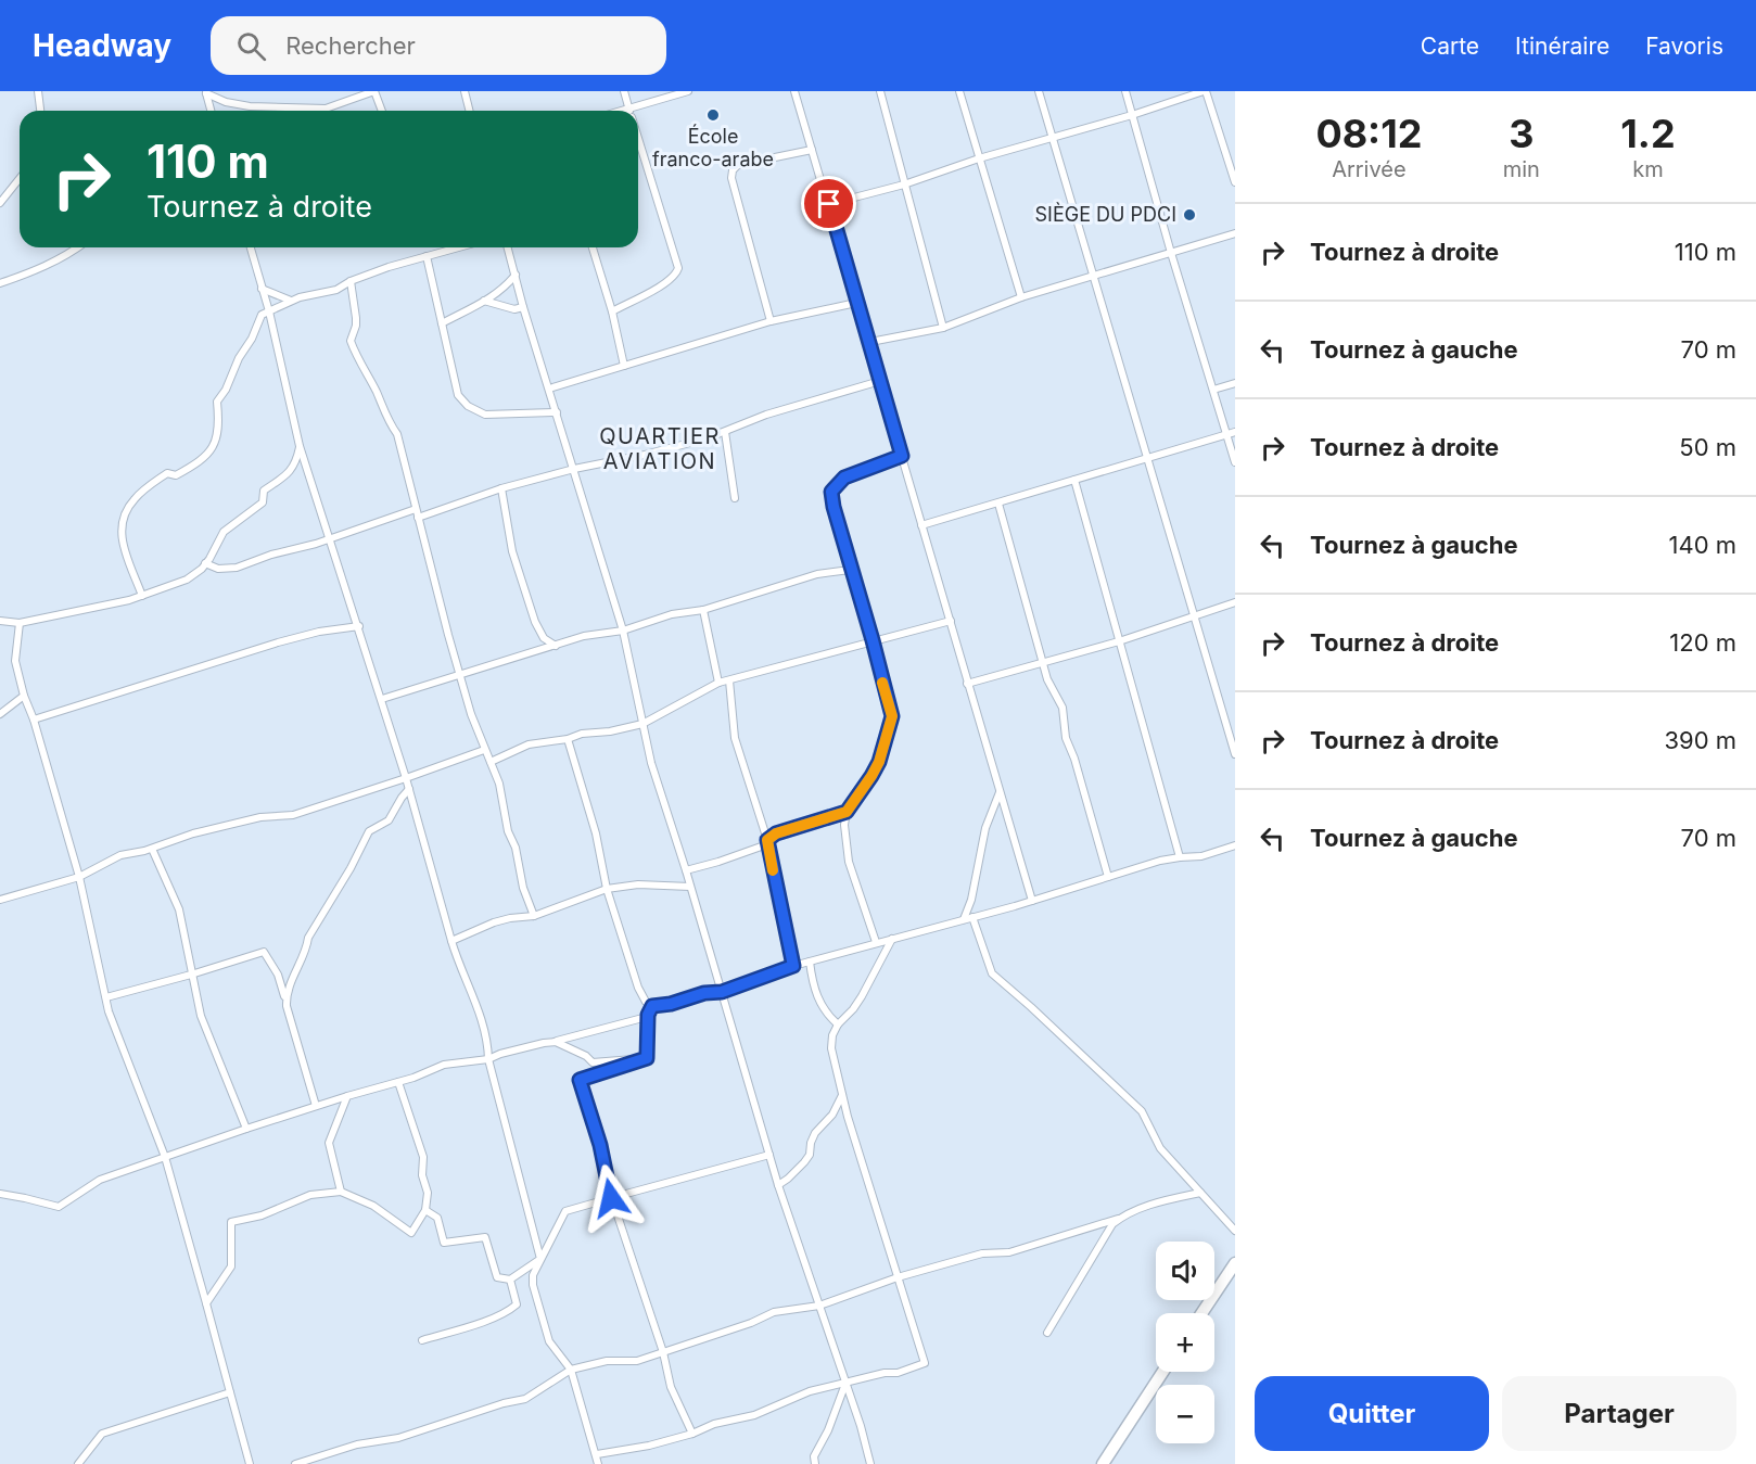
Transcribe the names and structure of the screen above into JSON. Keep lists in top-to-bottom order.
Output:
{
  "districts": ["QUARTIER AVIATION"],
  "places": ["École franco-arabe", "SIÈGE DU PDCI"],
  "page": {
    "header": "Headway",
    "search": "Rechercher",
    "nav": ["Carte", "Itinéraire", "Favoris"],
    "eta": [
      "08:12",
      "Arrivée",
      "3",
      "min",
      "1.2",
      "km"
    ],
    "turn": ["110 m", "Tournez à droite"],
    "list": [
      {
        "name": "Tournez à droite",
        "value": "110 m"
      },
      {
        "name": "Tournez à gauche",
        "value": "70 m"
      },
      {
        "name": "Tournez à droite",
        "value": "50 m"
      },
      {
        "name": "Tournez à gauche",
        "value": "140 m"
      },
      {
        "name": "Tournez à droite",
        "value": "120 m"
      },
      {
        "name": "Tournez à droite",
        "value": "390 m"
      },
      {
        "name": "Tournez à gauche",
        "value": "70 m"
      }
    ],
    "map_buttons": ["+", "−"],
    "buttons": ["Quitter", "Partager"]
  }
}
